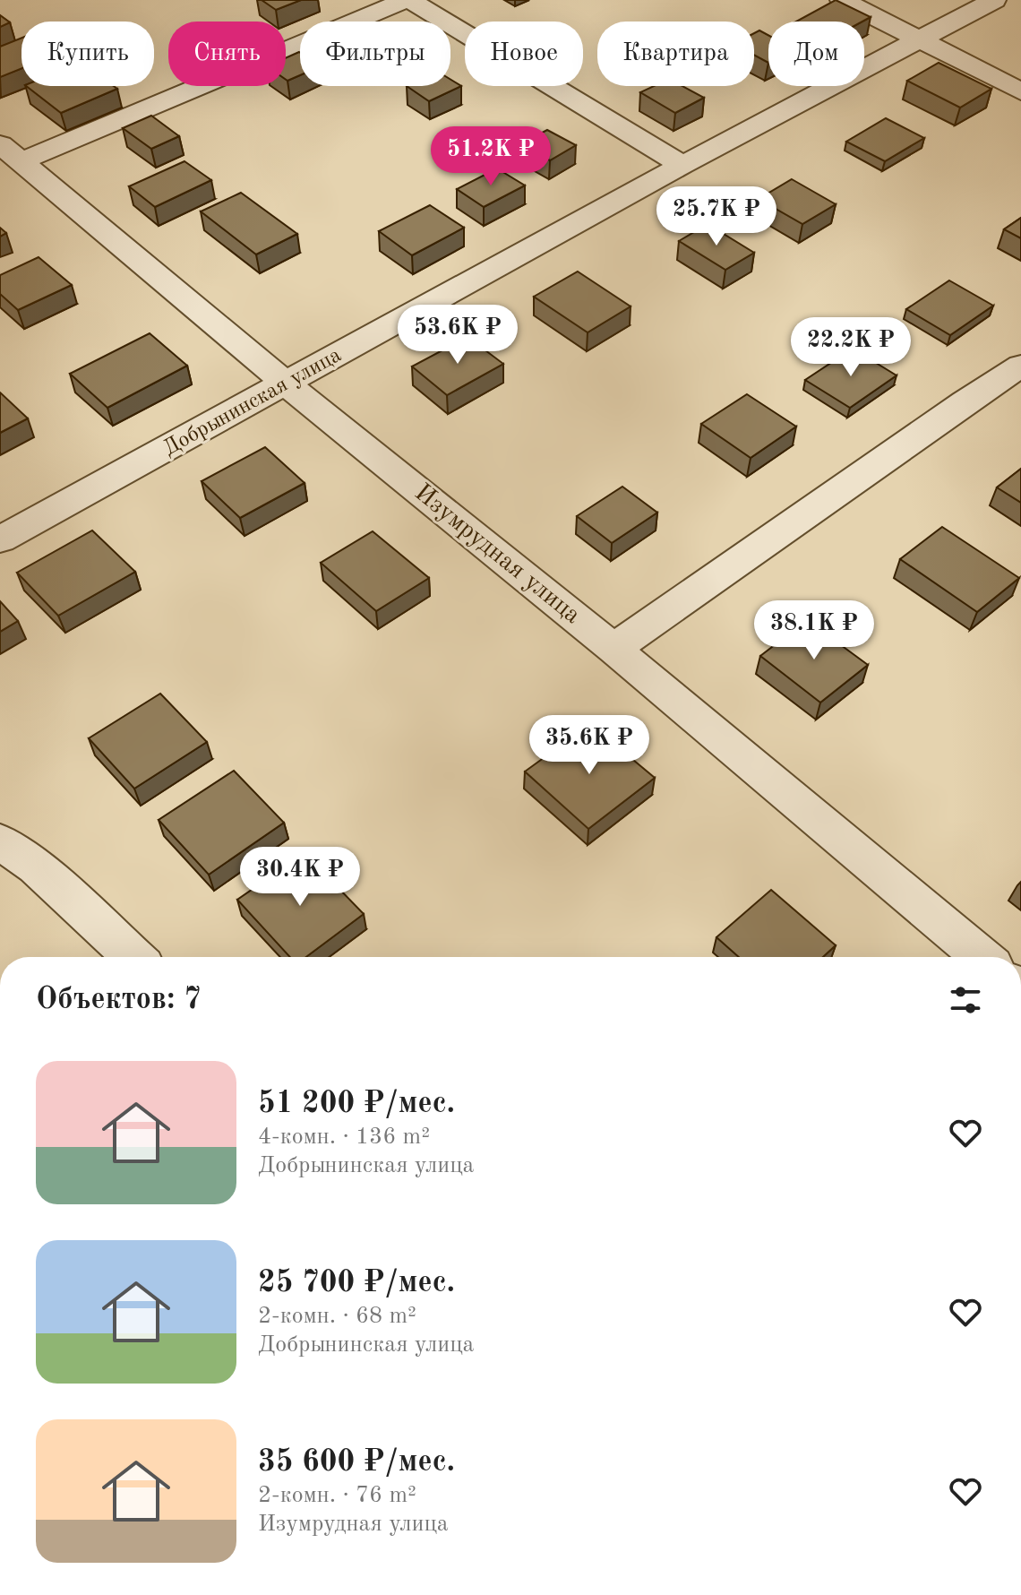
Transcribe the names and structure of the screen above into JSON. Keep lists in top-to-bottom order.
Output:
{
  "streets": {
    "street": ["Добрынинская улица", "Изумрудная улица"]
  },
  "crossings": [
    ["Добрынинская улица", "Изумрудная улица"]
  ],
  "page": {
    "chip": [
      "Купить",
      "Снять",
      "Фильтры",
      "Новое",
      "Квартира",
      "Дом"
    ],
    "price": [
      "51.2K ₽",
      "25.7K ₽",
      "53.6K ₽",
      "22.2K ₽",
      "38.1K ₽",
      "35.6K ₽",
      "30.4K ₽"
    ],
    "heading": "Объектов: 7",
    "list": [
      {
        "name": "51 200 ₽/мес.",
        "note": "4-комн. · 136 m² · Добрынинская улица"
      },
      {
        "name": "25 700 ₽/мес.",
        "note": "2-комн. · 68 m² · Добрынинская улица"
      },
      {
        "name": "35 600 ₽/мес.",
        "note": "2-комн. · 76 m² · Изумрудная улица"
      }
    ]
  }
}
